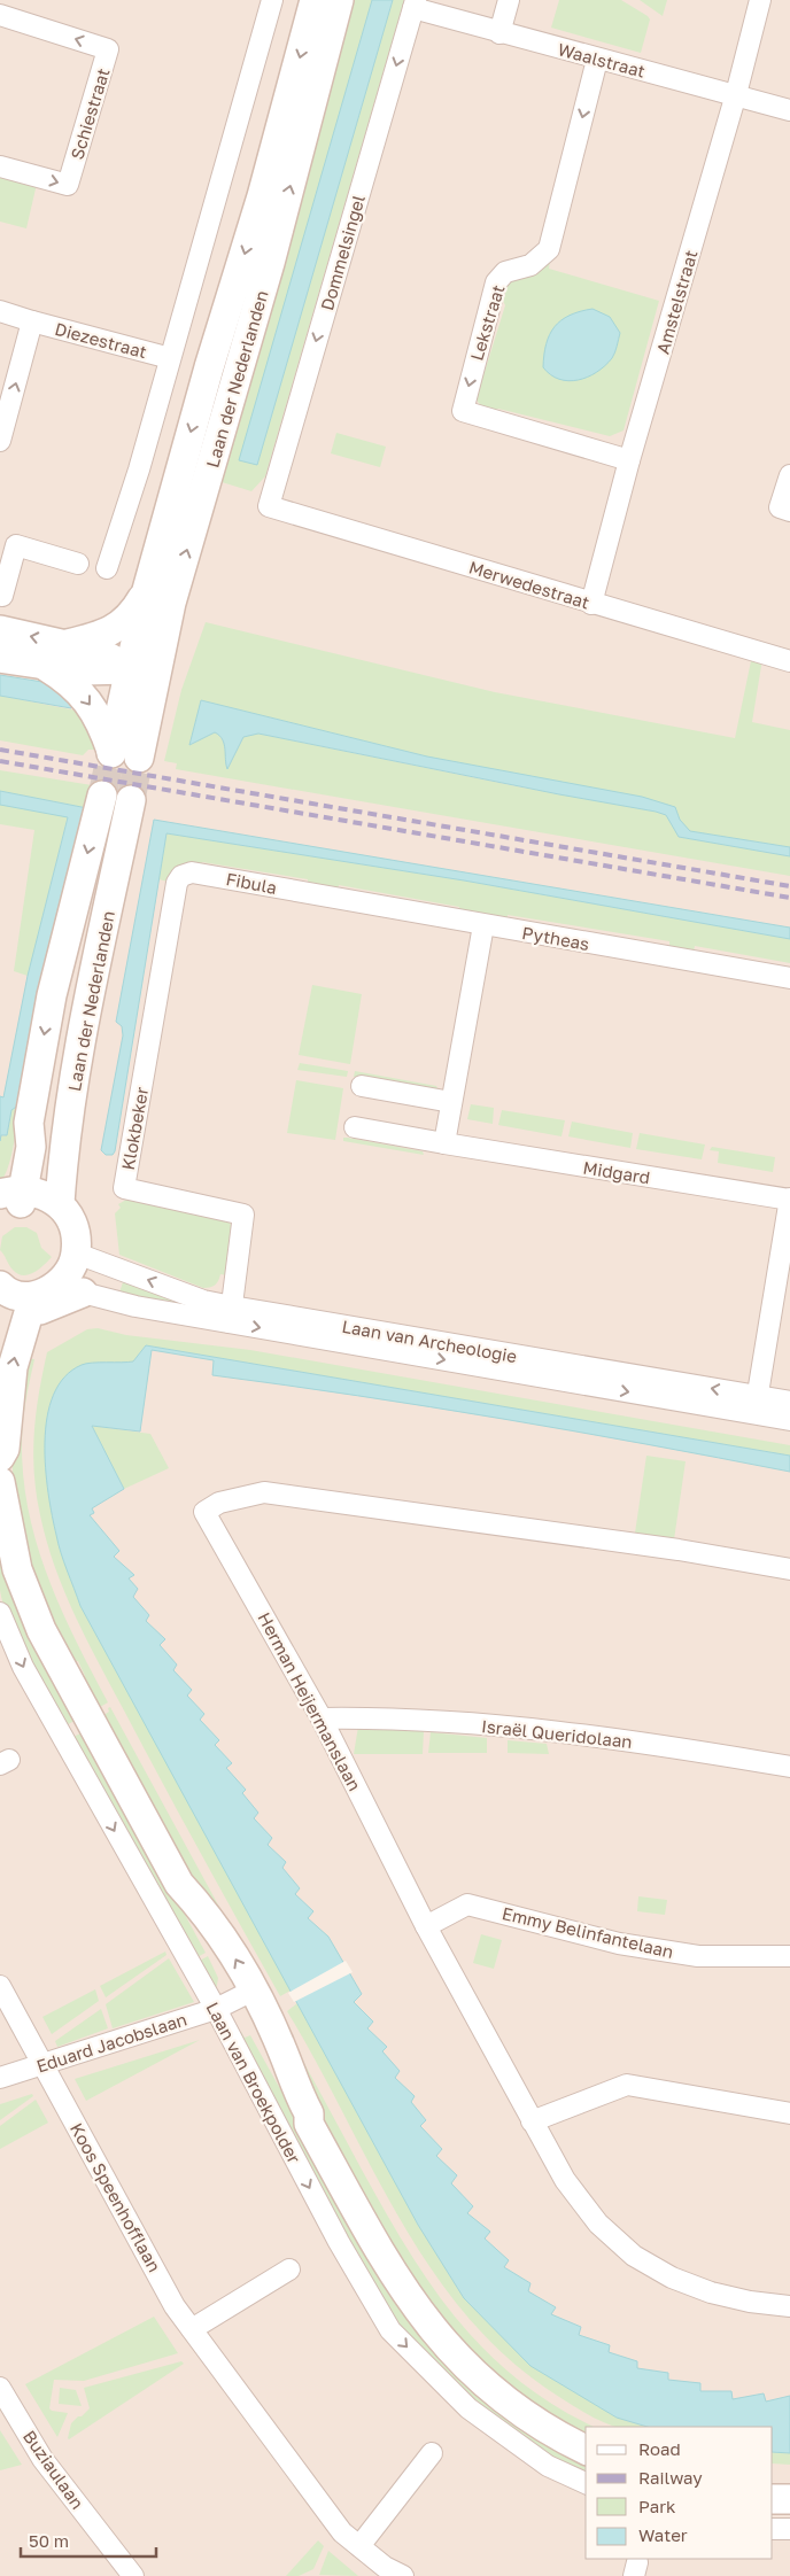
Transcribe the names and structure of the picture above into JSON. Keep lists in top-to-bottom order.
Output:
{
  "streets": {
    "main road": ["Laan der Nederlanden", "Laan van Broekpolder"],
    "street": [
      "Waalstraat",
      "Schiestraat",
      "Dommelsingel",
      "Amstelstraat",
      "Lekstraat",
      "Diezestraat",
      "Merwedestraat",
      "Fibula",
      "Pytheas",
      "Klokbeker",
      "Midgard",
      "Laan van Archeologie",
      "Herman Heijermanslaan",
      "Israël Queridolaan",
      "Emmy Belinfantelaan",
      "Eduard Jacobslaan",
      "Koos Speenhofflaan",
      "Buziaulaan"
    ]
  },
  "crossings": [
    ["Waalstraat", "Dommelsingel"],
    ["Waalstraat", "Amstelstraat"],
    ["Waalstraat", "Lekstraat"],
    ["Dommelsingel", "Merwedestraat"],
    ["Amstelstraat", "Lekstraat"],
    ["Amstelstraat", "Merwedestraat"],
    ["Fibula", "Pytheas"],
    ["Fibula", "Klokbeker"],
    ["Klokbeker", "Laan van Archeologie"],
    ["Midgard", "Laan van Archeologie"],
    ["Herman Heijermanslaan", "Israël Queridolaan"],
    ["Herman Heijermanslaan", "Emmy Belinfantelaan"],
    ["Eduard Jacobslaan", "Laan van Broekpolder"],
    ["Eduard Jacobslaan", "Koos Speenhofflaan"]
  ],
  "legend": [
    "Road",
    "Railway",
    "Park",
    "Water"
  ],
  "scale_bar": "50 m"
}
